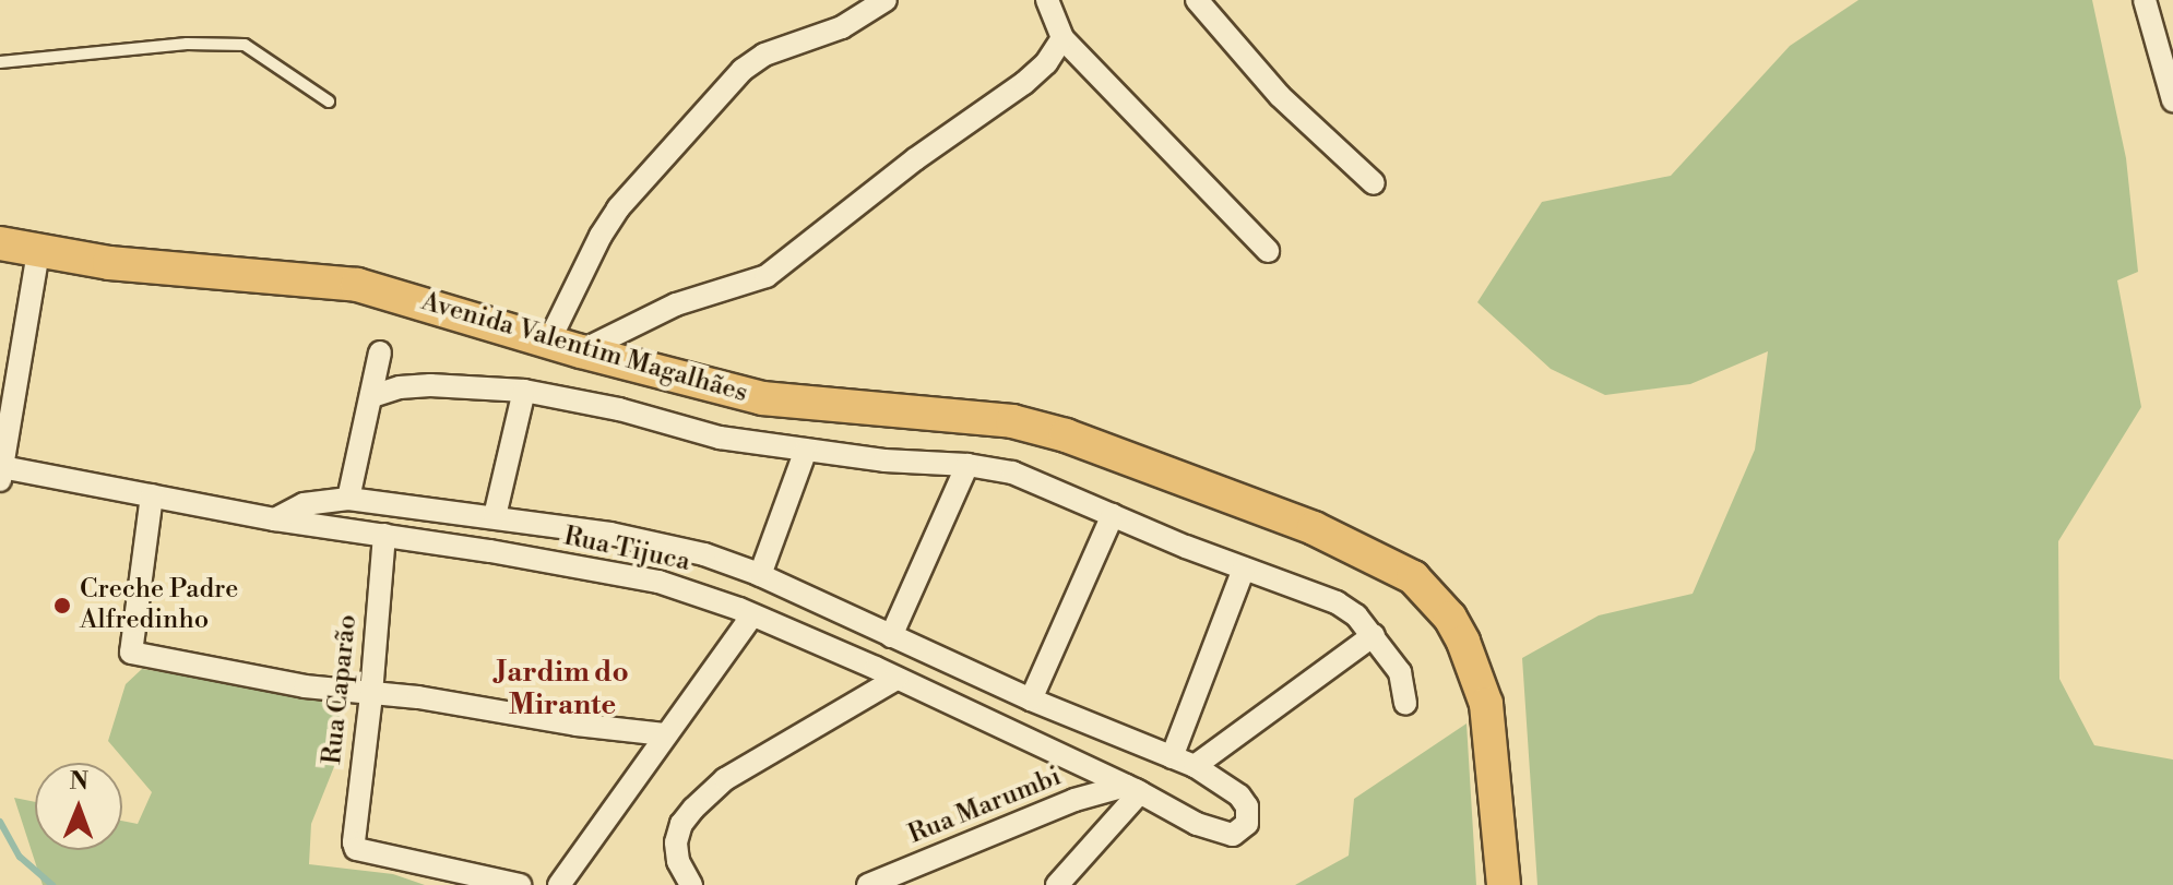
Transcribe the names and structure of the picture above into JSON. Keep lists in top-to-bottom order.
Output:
{
  "streets": {
    "main road": ["Avenida Valentim Magalhães"],
    "street": ["Rua Tijuca", "Rua Caparão", "Rua Marumbi"]
  },
  "crossings": [
    ["Rua Tijuca", "Rua Caparão"],
    ["Rua Tijuca", "Rua Marumbi"]
  ],
  "districts": ["Jardim do Mirante"],
  "places": ["Creche Padre Alfredinho"],
  "north": "top"
}
